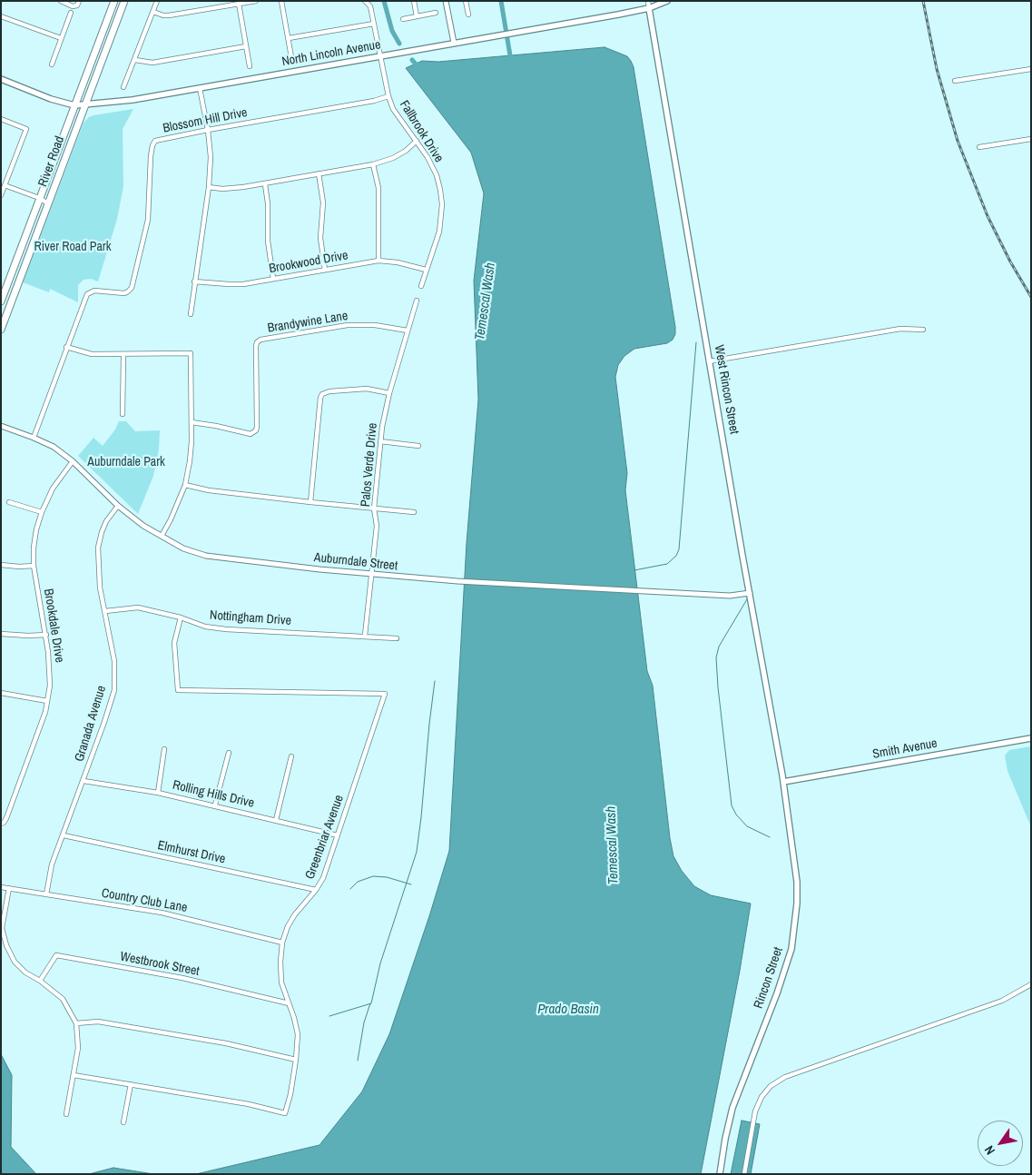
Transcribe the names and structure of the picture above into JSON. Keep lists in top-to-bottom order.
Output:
{
  "streets": {
    "main road": [
      "North Lincoln Avenue",
      "River Road",
      "West Rincon Street",
      "Smith Avenue",
      "Rincon Street"
    ],
    "street": [
      "Blossom Hill Drive",
      "Fallbrook Drive",
      "Brookwood Drive",
      "Brandywine Lane",
      "Palos Verde Drive",
      "Auburndale Street",
      "Nottingham Drive",
      "Brookdale Drive",
      "Granada Avenue",
      "Rolling Hills Drive",
      "Greenbriar Avenue",
      "Elmhurst Drive",
      "Country Club Lane",
      "Westbrook Street"
    ]
  },
  "crossings": [
    ["North Lincoln Avenue", "Fallbrook Drive"],
    ["North Lincoln Avenue", "River Road"],
    ["North Lincoln Avenue", "West Rincon Street"],
    ["Blossom Hill Drive", "Fallbrook Drive"],
    ["Blossom Hill Drive", "Auburndale Street"],
    ["Fallbrook Drive", "Brookwood Drive"],
    ["Brandywine Lane", "Palos Verde Drive"],
    ["West Rincon Street", "Auburndale Street"],
    ["West Rincon Street", "Smith Avenue"],
    ["West Rincon Street", "Rincon Street"],
    ["Palos Verde Drive", "Auburndale Street"],
    ["Palos Verde Drive", "Nottingham Drive"],
    ["Auburndale Street", "Brookdale Drive"],
    ["Auburndale Street", "Granada Avenue"],
    ["Nottingham Drive", "Granada Avenue"],
    ["Nottingham Drive", "Greenbriar Avenue"],
    ["Granada Avenue", "Rolling Hills Drive"],
    ["Granada Avenue", "Elmhurst Drive"],
    ["Granada Avenue", "Country Club Lane"],
    ["Smith Avenue", "Rincon Street"],
    ["Rolling Hills Drive", "Greenbriar Avenue"],
    ["Greenbriar Avenue", "Elmhurst Drive"],
    ["Greenbriar Avenue", "Country Club Lane"],
    ["Greenbriar Avenue", "Westbrook Street"]
  ],
  "water": ["Temescal Wash", "Prado Basin"],
  "parks": ["River Road Park", "Auburndale Park"],
  "north": "bottom left"
}
